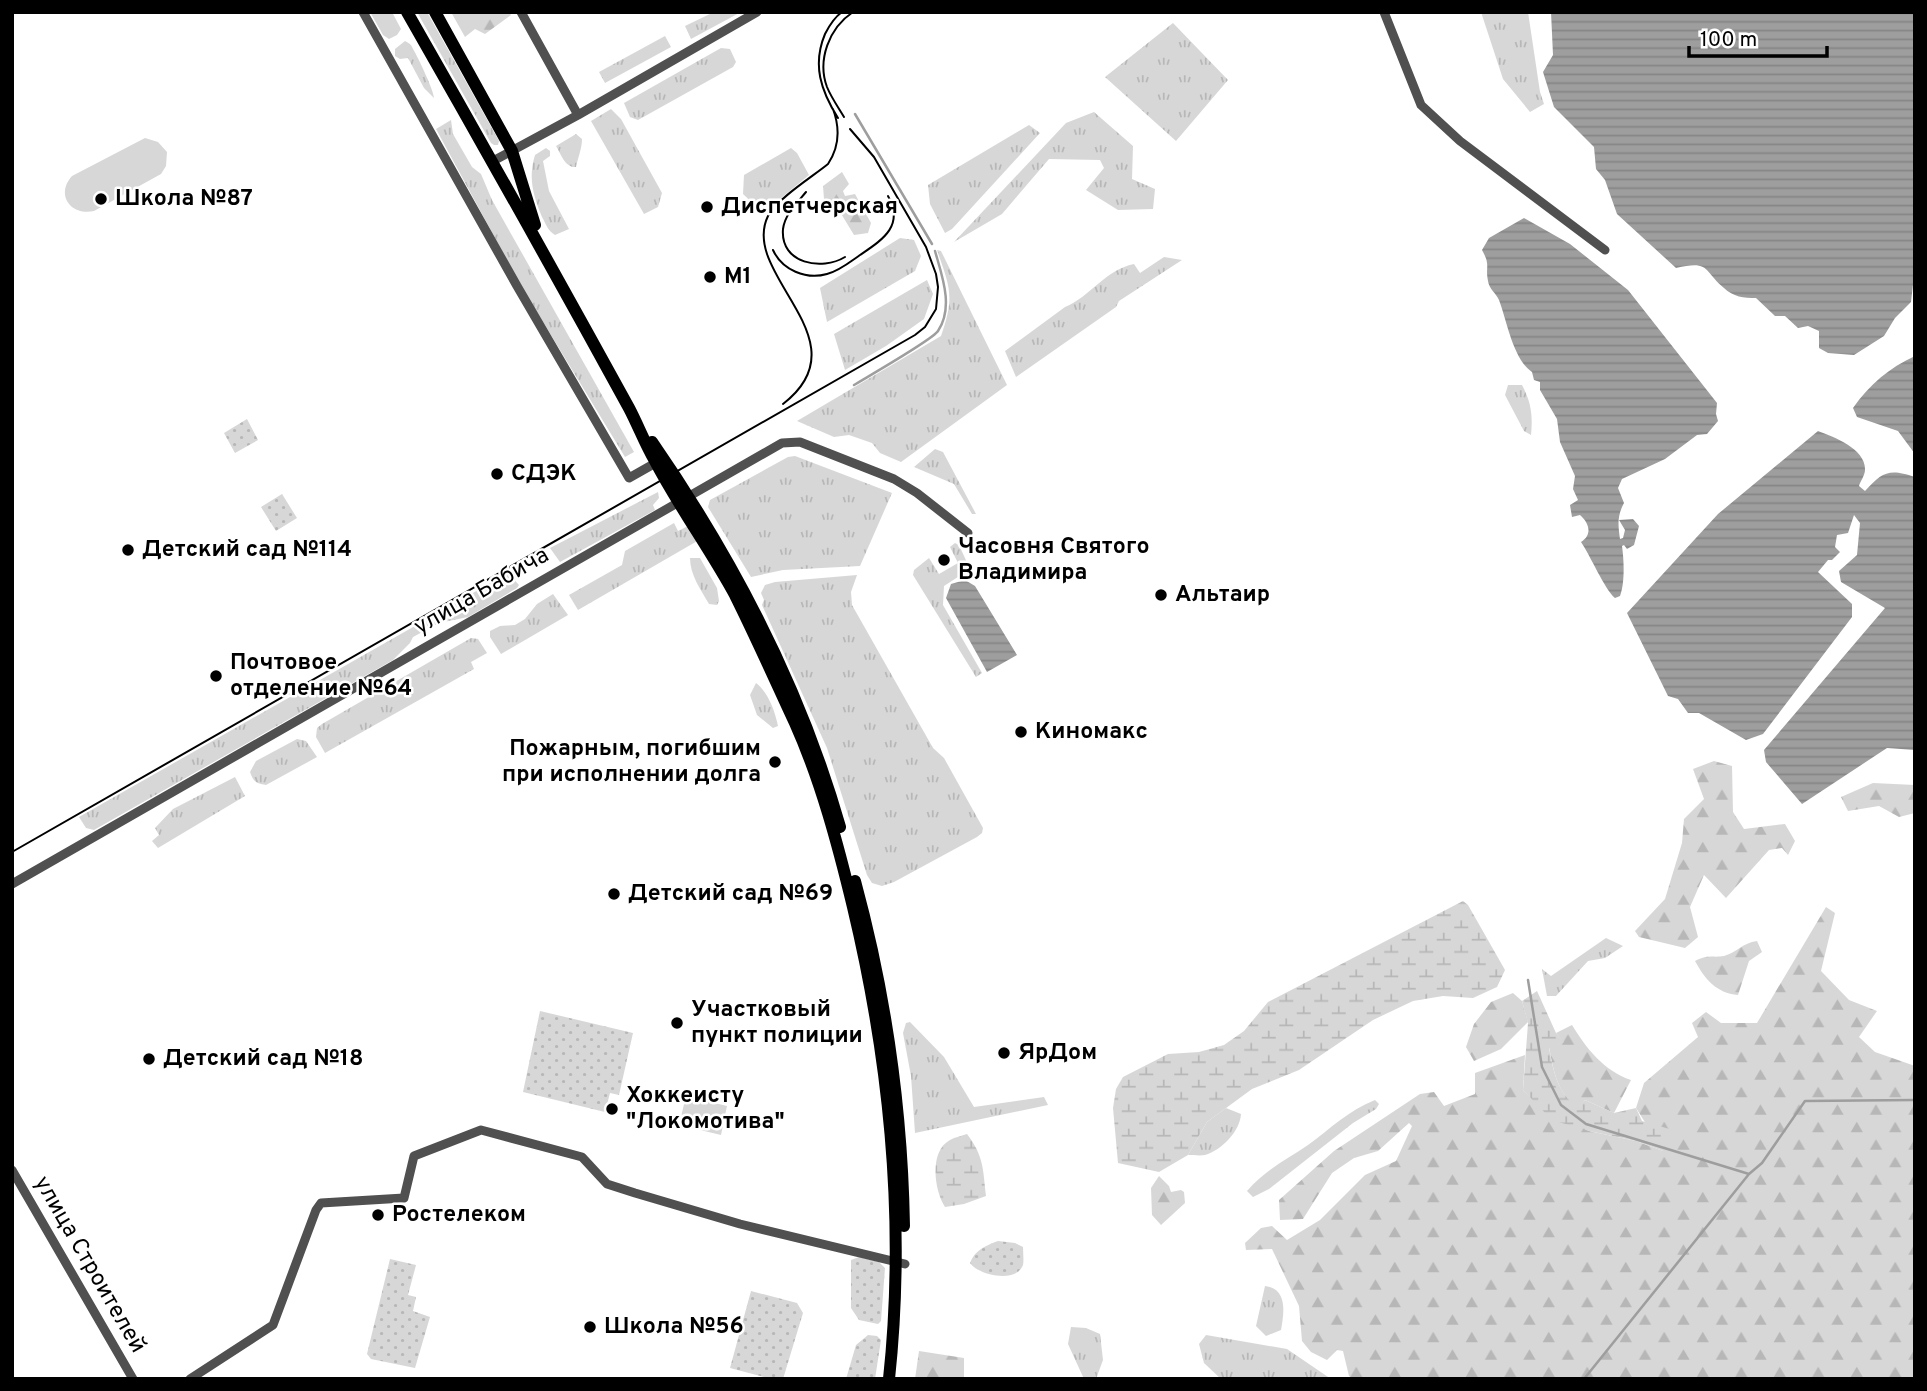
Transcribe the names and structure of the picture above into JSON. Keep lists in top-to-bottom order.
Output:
{
  "streets": {
    "street": ["улица Бабича", "улица Строителей"]
  },
  "places": [
    "Школа №87",
    "Диспетчерская",
    "М1",
    "СДЭК",
    "Детский сад №114",
    "Часовня Святого Владимира",
    "Альтаир",
    "Почтовое отделение №64",
    "Киномакс",
    "Пожарным, погибшим при исполнении долга",
    "Детский сад №69",
    "Участковый пункт полиции",
    "ЯрДом",
    "Детский сад №18",
    "Хоккеисту \"Локомотива\"",
    "Ростелеком",
    "Школа №56"
  ],
  "scale_bar": "100 m"
}
